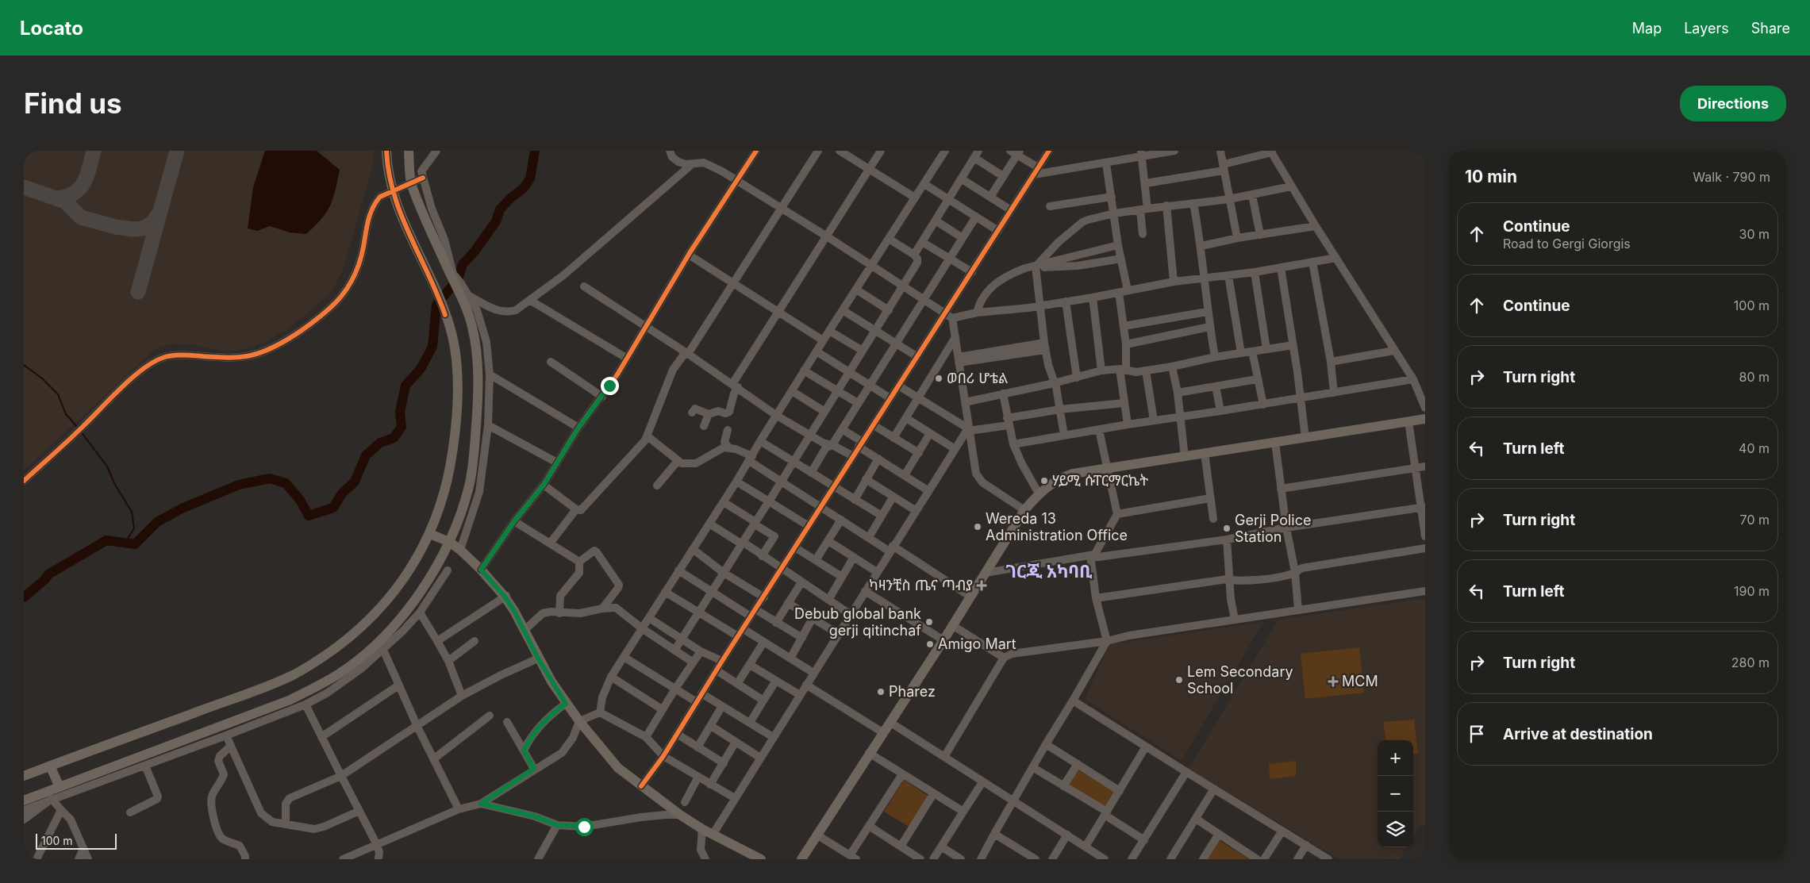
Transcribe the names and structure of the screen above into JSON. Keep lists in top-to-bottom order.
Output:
{
  "districts": ["ገርጂ አካባቢ"],
  "places": {
    "other": [
      "ወበሪ ሆቴል",
      "ሃይሚ ሱፐርማርኬት",
      "Wereda 13 Administration Office",
      "Gerji Police Station",
      "Debub global bank gerji qitinchaf",
      "Amigo Mart",
      "Lem Secondary School",
      "Pharez"
    ],
    "health": ["ካዛንቺስ ጤና ጣብያ", "MCM"]
  },
  "scale_bar": "100 m",
  "page": {
    "header": "Locato",
    "nav": ["Map", "Layers", "Share"],
    "buttons": "Directions",
    "title": "Find us",
    "heading": ["10 min", "Walk · 790 m"],
    "list": [
      ["Continue", "Road to Gergi Giorgis", "30 m"],
      ["Continue", "100 m"],
      ["Turn right", "80 m"],
      ["Turn left", "40 m"],
      ["Turn right", "70 m"],
      ["Turn left", "190 m"],
      ["Turn right", "280 m"],
      "Arrive at destination"
    ],
    "map_buttons": ["+", "−"],
    "scale": "100 m"
  }
}
